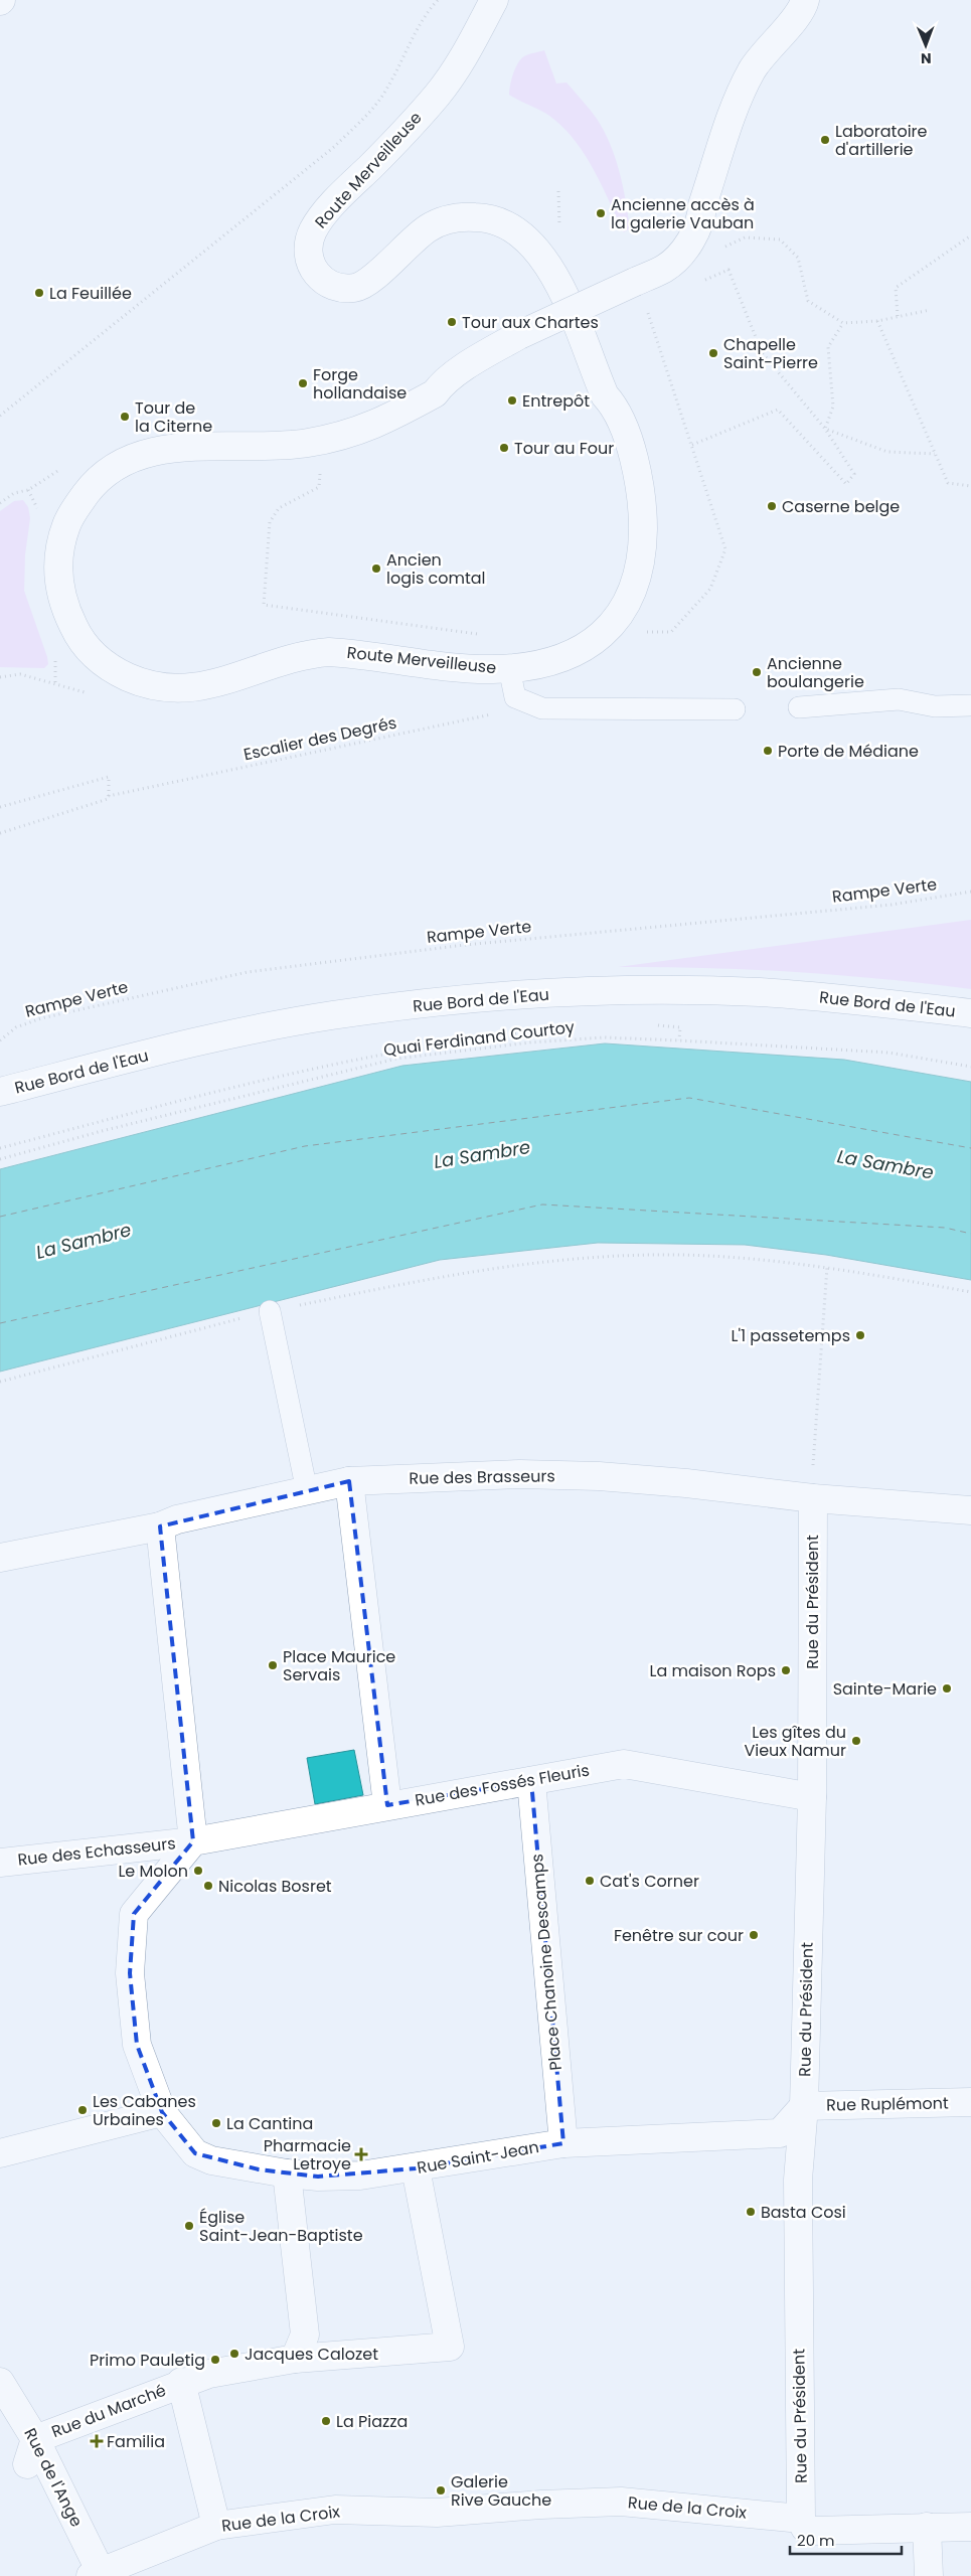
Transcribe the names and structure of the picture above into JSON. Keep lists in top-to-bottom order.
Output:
{
  "streets": {
    "street": [
      "Route Merveilleuse",
      "Rue Bord de l'Eau",
      "Rue des Brasseurs",
      "Rue du Président",
      "Rue des Fossés Fleuris",
      "Rue des Echasseurs",
      "Place Chanoine Descamps",
      "Rue Ruplémont",
      "Rue Saint-Jean",
      "Rue du Marché",
      "Rue de l'Ange",
      "Rue de la Croix"
    ],
    "path": ["Escalier des Degrés", "Rampe Verte", "Quai Ferdinand Courtoy"]
  },
  "crossings": [
    ["Route Merveilleuse", "Escalier des Degrés"],
    ["Rue des Brasseurs", "Rue du Président"],
    ["Rue du Président", "Rue des Fossés Fleuris"],
    ["Rue du Président", "Rue Ruplémont"],
    ["Rue du Président", "Rue Saint-Jean"],
    ["Rue du Président", "Rue de la Croix"],
    ["Rue des Fossés Fleuris", "Rue des Echasseurs"],
    ["Rue des Fossés Fleuris", "Place Chanoine Descamps"],
    ["Rue des Fossés Fleuris", "Rue Saint-Jean"],
    ["Rue des Echasseurs", "Rue Saint-Jean"],
    ["Place Chanoine Descamps", "Rue Saint-Jean"],
    ["Rue Ruplémont", "Rue Saint-Jean"],
    ["Rue Saint-Jean", "Rue du Marché"],
    ["Rue du Marché", "Rue de l'Ange"],
    ["Rue de l'Ange", "Rue de la Croix"]
  ],
  "water": ["La Sambre"],
  "places": {
    "other": [
      "Laboratoire d'artillerie",
      "Ancienne accès à la galerie Vauban",
      "La Feuillée",
      "Tour aux Chartes",
      "Chapelle Saint-Pierre",
      "Forge hollandaise",
      "Entrepôt",
      "Tour de la Citerne",
      "Tour au Four",
      "Caserne belge",
      "Ancien logis comtal",
      "Ancienne boulangerie",
      "Porte de Médiane",
      "L'1 passetemps",
      "Place Maurice Servais",
      "La maison Rops",
      "Sainte-Marie",
      "Les gîtes du Vieux Namur",
      "Le Molon",
      "Cat's Corner",
      "Nicolas Bosret",
      "Fenêtre sur cour",
      "Les Cabanes Urbaines",
      "La Cantina",
      "Basta Cosi",
      "Église Saint-Jean-Baptiste",
      "Jacques Calozet",
      "Primo Pauletig",
      "La Piazza",
      "Galerie Rive Gauche"
    ],
    "health": ["Pharmacie Letroye", "Familia"]
  },
  "scale_bar": "20 m",
  "north": "bottom"
}
